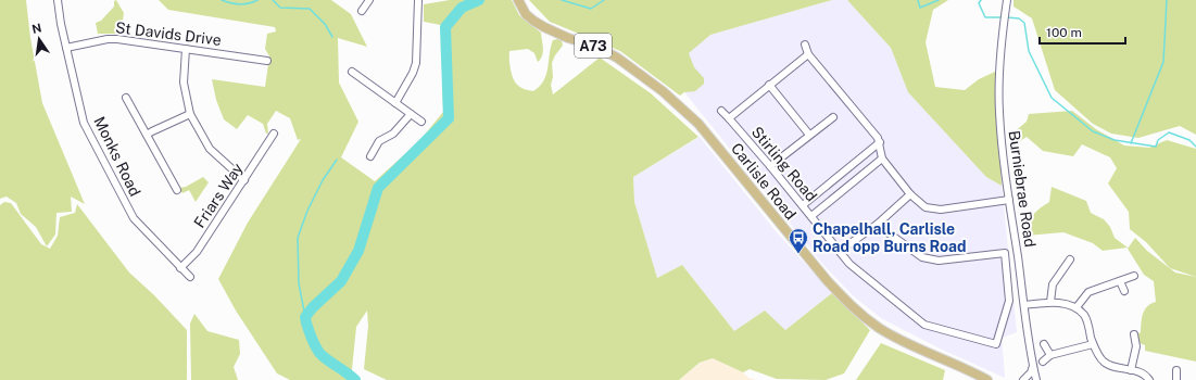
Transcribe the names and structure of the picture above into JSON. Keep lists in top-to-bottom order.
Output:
{
  "streets": {
    "main road": ["A73", "Carlisle Road"],
    "street": [
      "St Davids Drive",
      "Monks Road",
      "Stirling Road",
      "Burniebrae Road",
      "Friars Way"
    ]
  },
  "crossings": [
    ["St Davids Drive", "Monks Road"],
    ["Monks Road", "Friars Way"]
  ],
  "places": {
    "bus stop": ["Chapelhall, Carlisle Road opp Burns Road"]
  },
  "scale_bar": "100 m",
  "north": "top"
}
